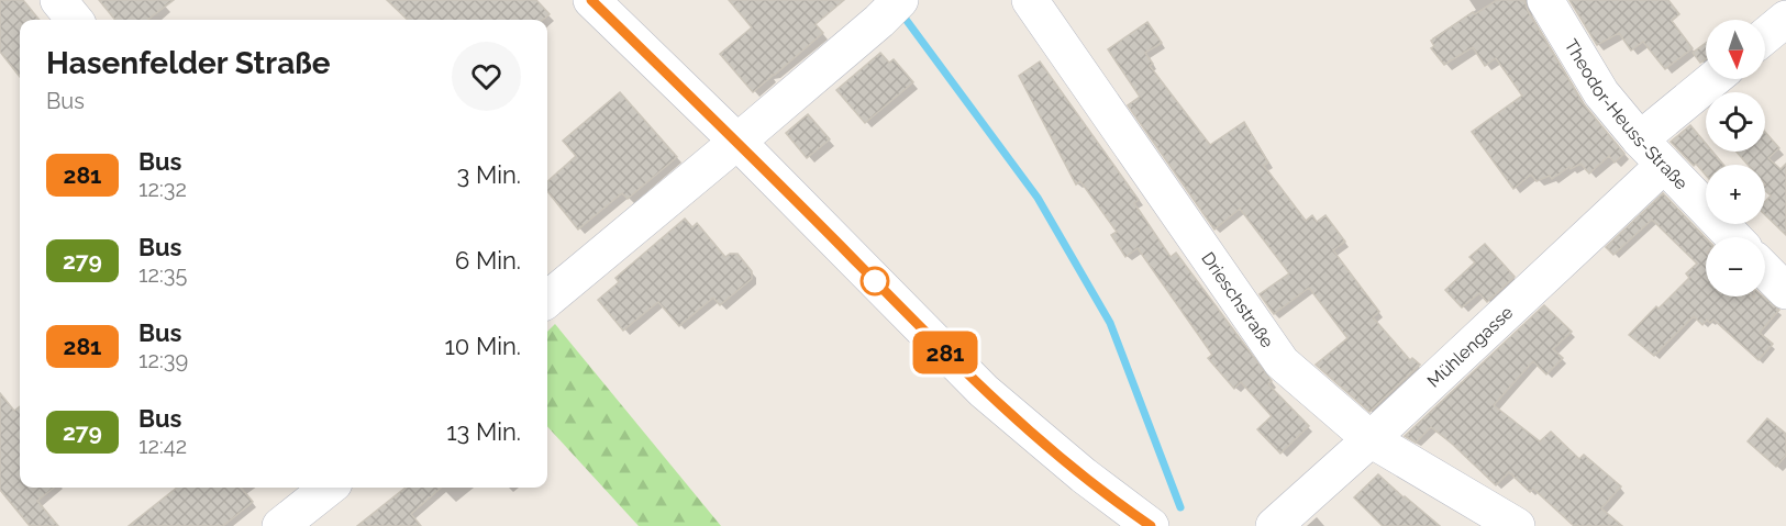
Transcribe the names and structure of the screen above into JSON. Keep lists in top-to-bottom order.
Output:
{
  "streets": {
    "street": ["Theodor-Heuss-Straße", "Drieschstraße", "Mühlengasse"]
  },
  "crossings": [
    ["Theodor-Heuss-Straße", "Mühlengasse"],
    ["Drieschstraße", "Mühlengasse"]
  ],
  "lines": ["bus line 281"],
  "north": "bottom",
  "page": {
    "on_map": "281",
    "map_buttons": ["+", "−"],
    "heading": ["Hasenfelder Straße", "Bus"],
    "list": [
      {
        "mark": "281",
        "name": "Bus",
        "note": "12:32",
        "value": "3 Min."
      },
      {
        "mark": "279",
        "name": "Bus",
        "note": "12:35",
        "value": "6 Min."
      },
      {
        "mark": "281",
        "name": "Bus",
        "note": "12:39",
        "value": "10 Min."
      },
      {
        "mark": "279",
        "name": "Bus",
        "note": "12:42",
        "value": "13 Min."
      }
    ]
  }
}
